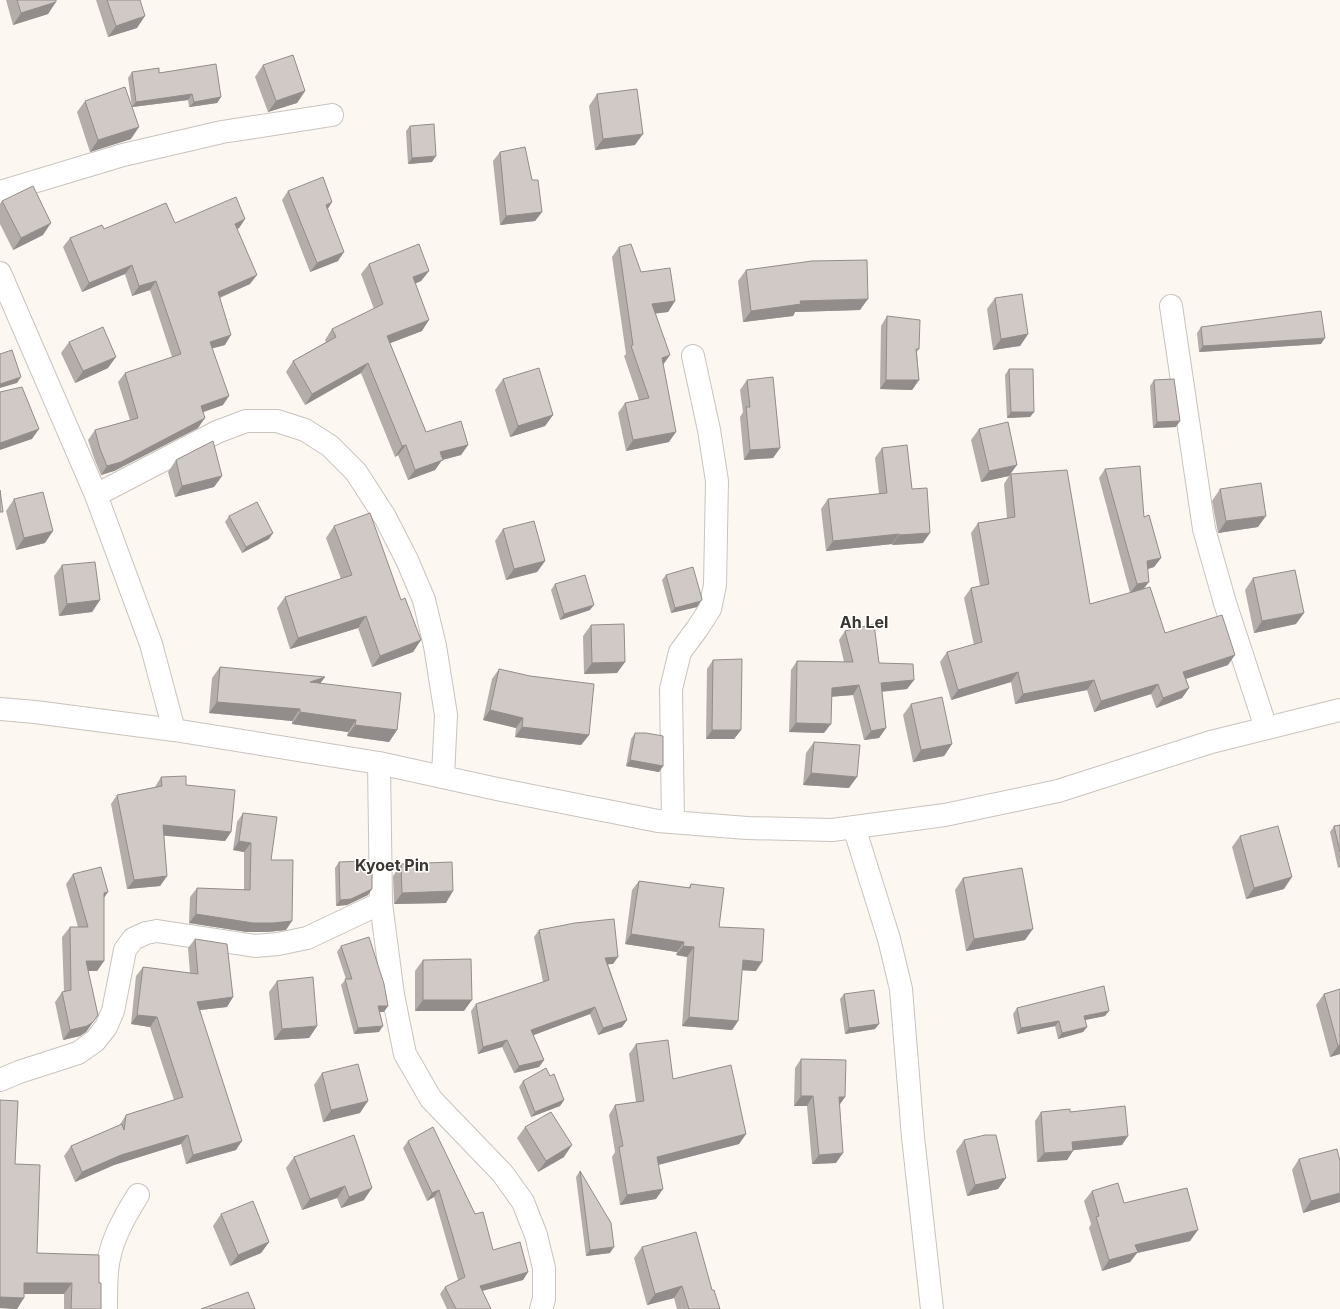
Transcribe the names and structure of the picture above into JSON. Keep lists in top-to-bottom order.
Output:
{
  "districts": ["Ah Lel", "Kyoet Pin"]
}
